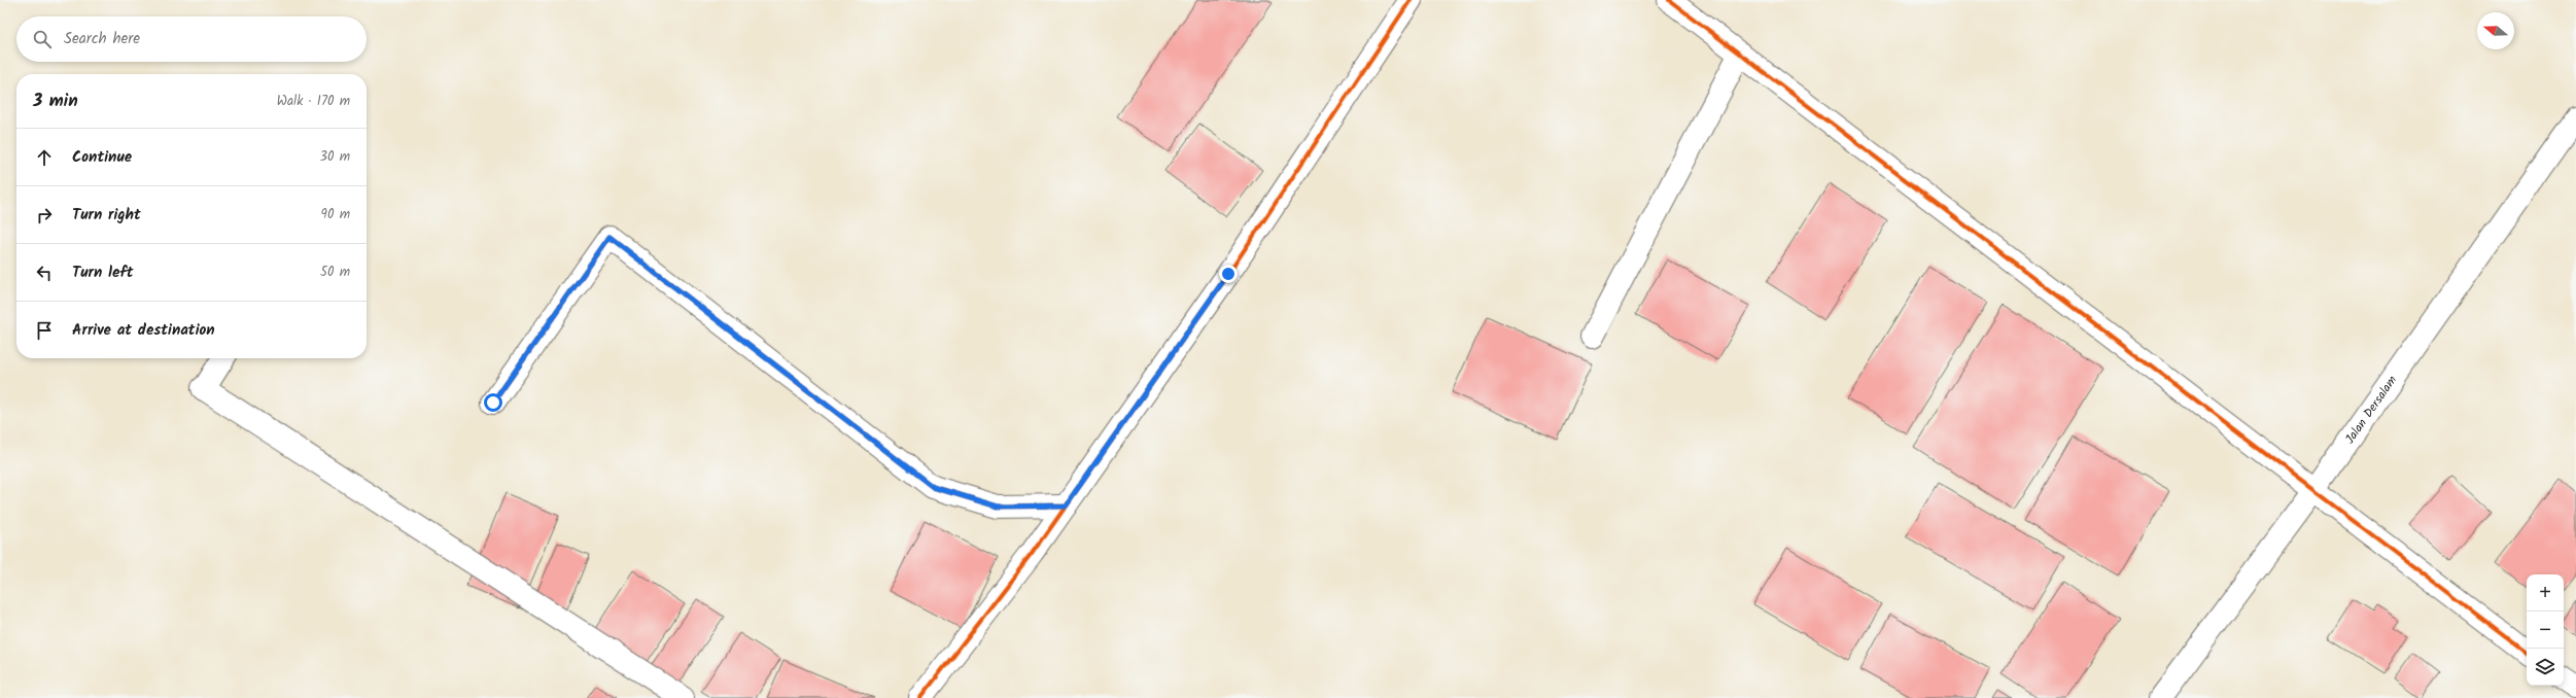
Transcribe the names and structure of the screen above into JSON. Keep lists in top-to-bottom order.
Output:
{
  "streets": {
    "street": ["Jalan Dersalam"]
  },
  "north": "left",
  "page": {
    "search": "Search here",
    "heading": ["3 min", "Walk · 170 m"],
    "list": [
      ["Continue", "30 m"],
      ["Turn right", "90 m"],
      ["Turn left", "50 m"],
      "Arrive at destination"
    ],
    "map_buttons": ["+", "−"]
  }
}
